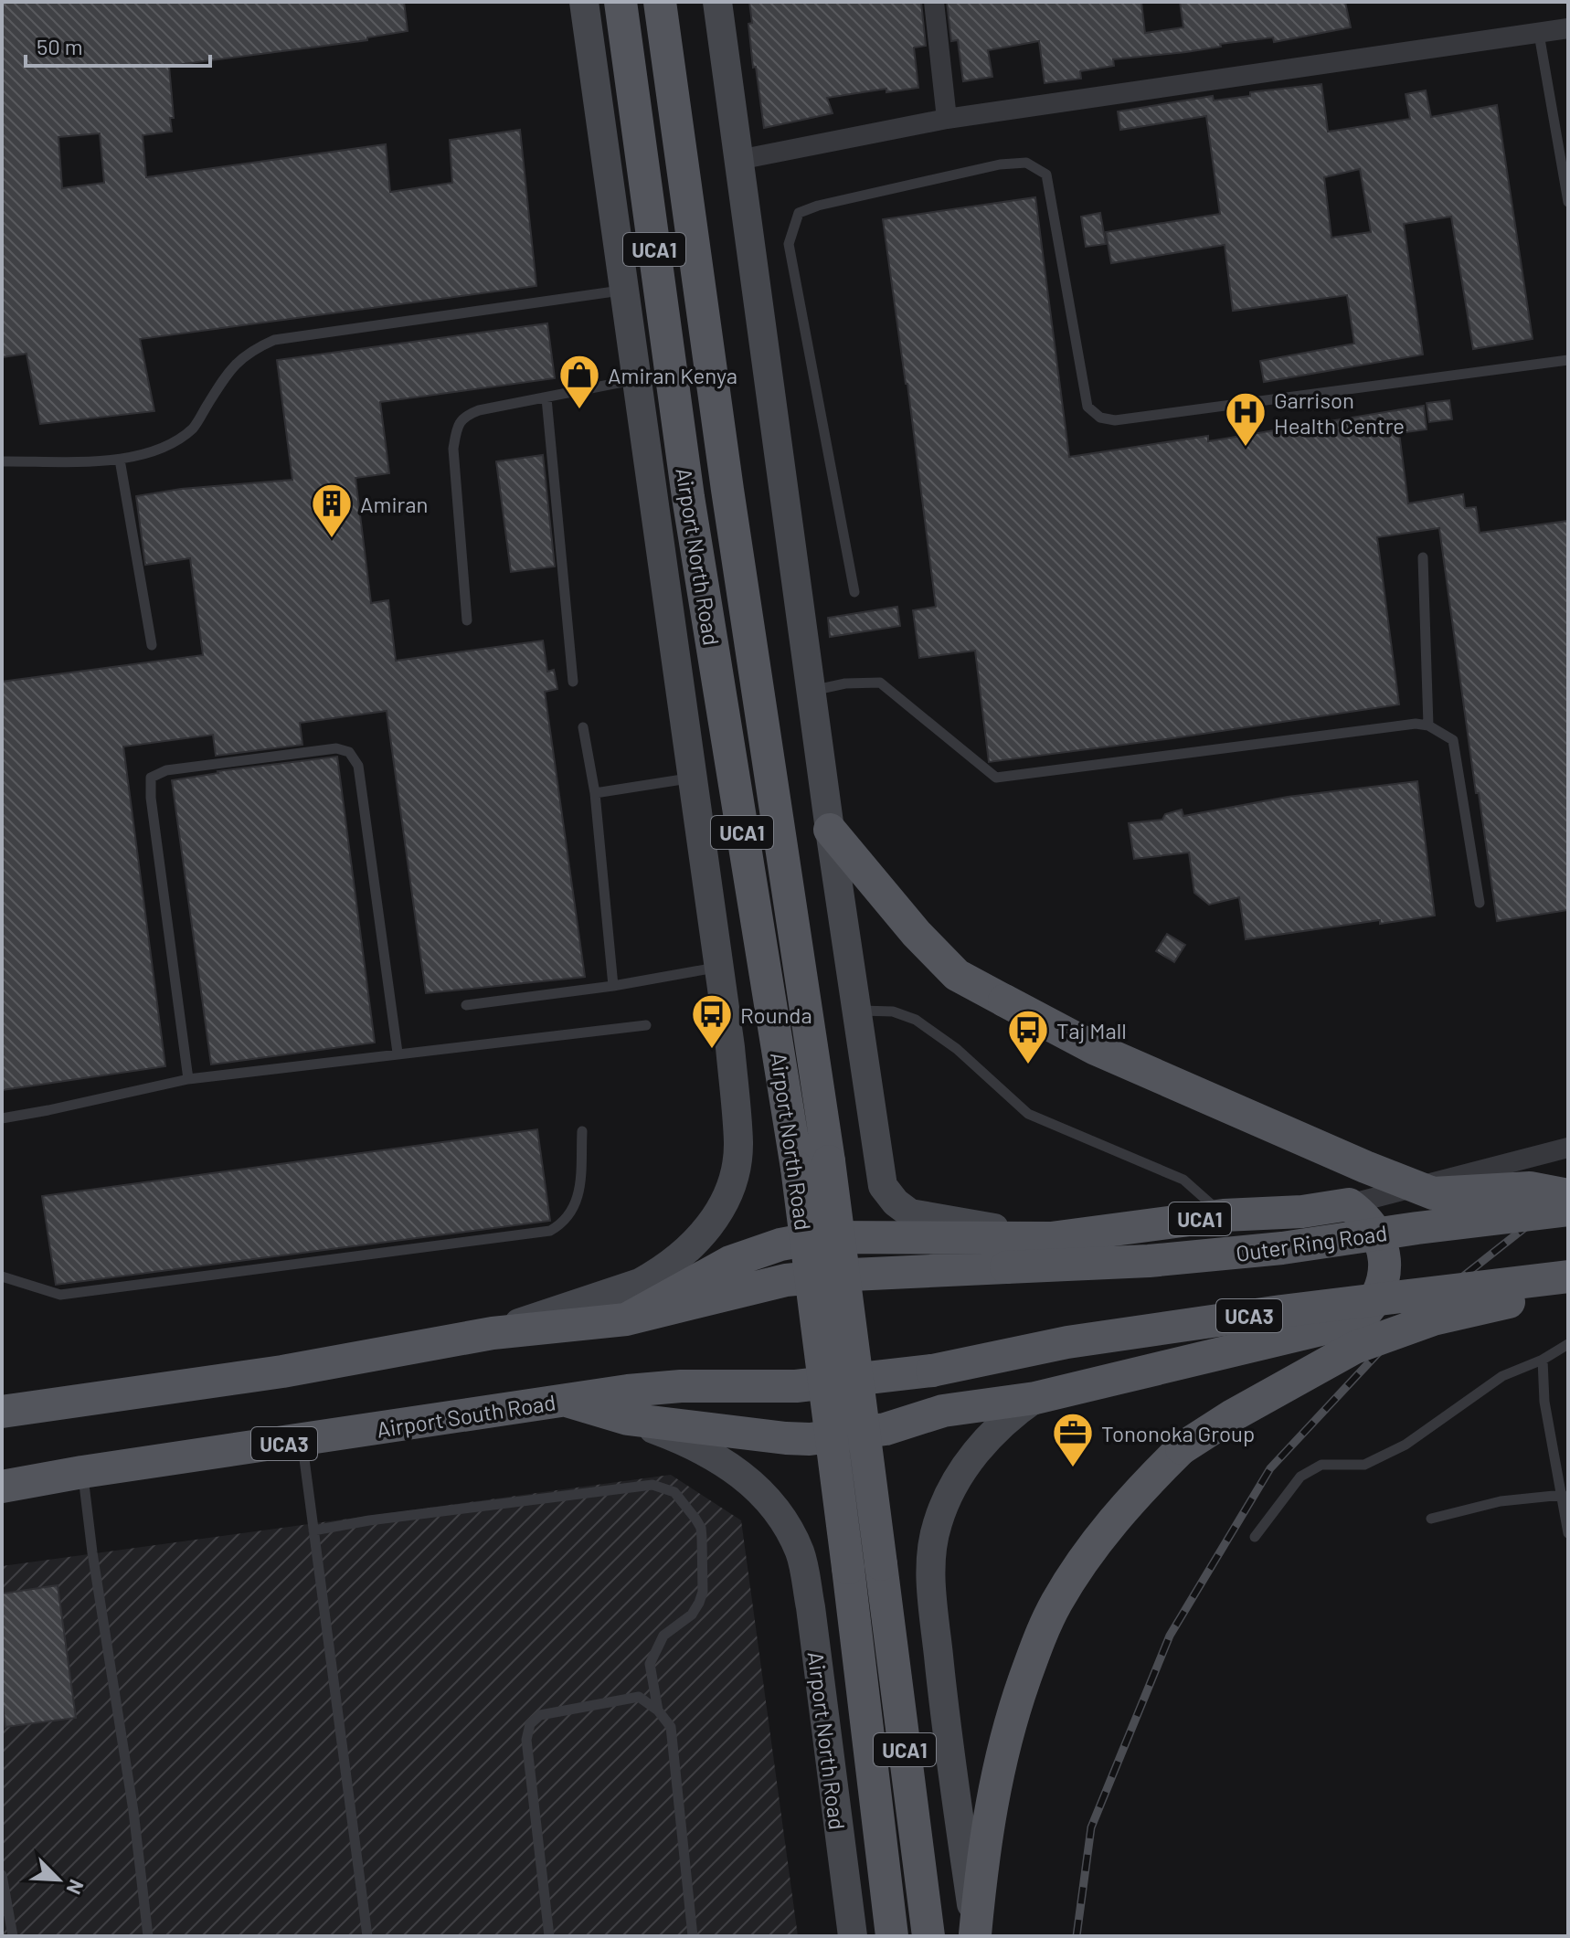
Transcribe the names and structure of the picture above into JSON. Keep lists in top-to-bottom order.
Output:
{
  "streets": {
    "main road": [
      "UCA1",
      "Airport North Road",
      "Outer Ring Road",
      "UCA3",
      "Airport South Road"
    ]
  },
  "places": {
    "shop": ["Amiran Kenya"],
    "hospital": ["Garrison Health Centre"],
    "building": ["Amiran"],
    "bus stop": ["Rounda", "Taj Mall"],
    "office": ["Tononoka Group"]
  },
  "scale_bar": "50 m",
  "north": "bottom right"
}
